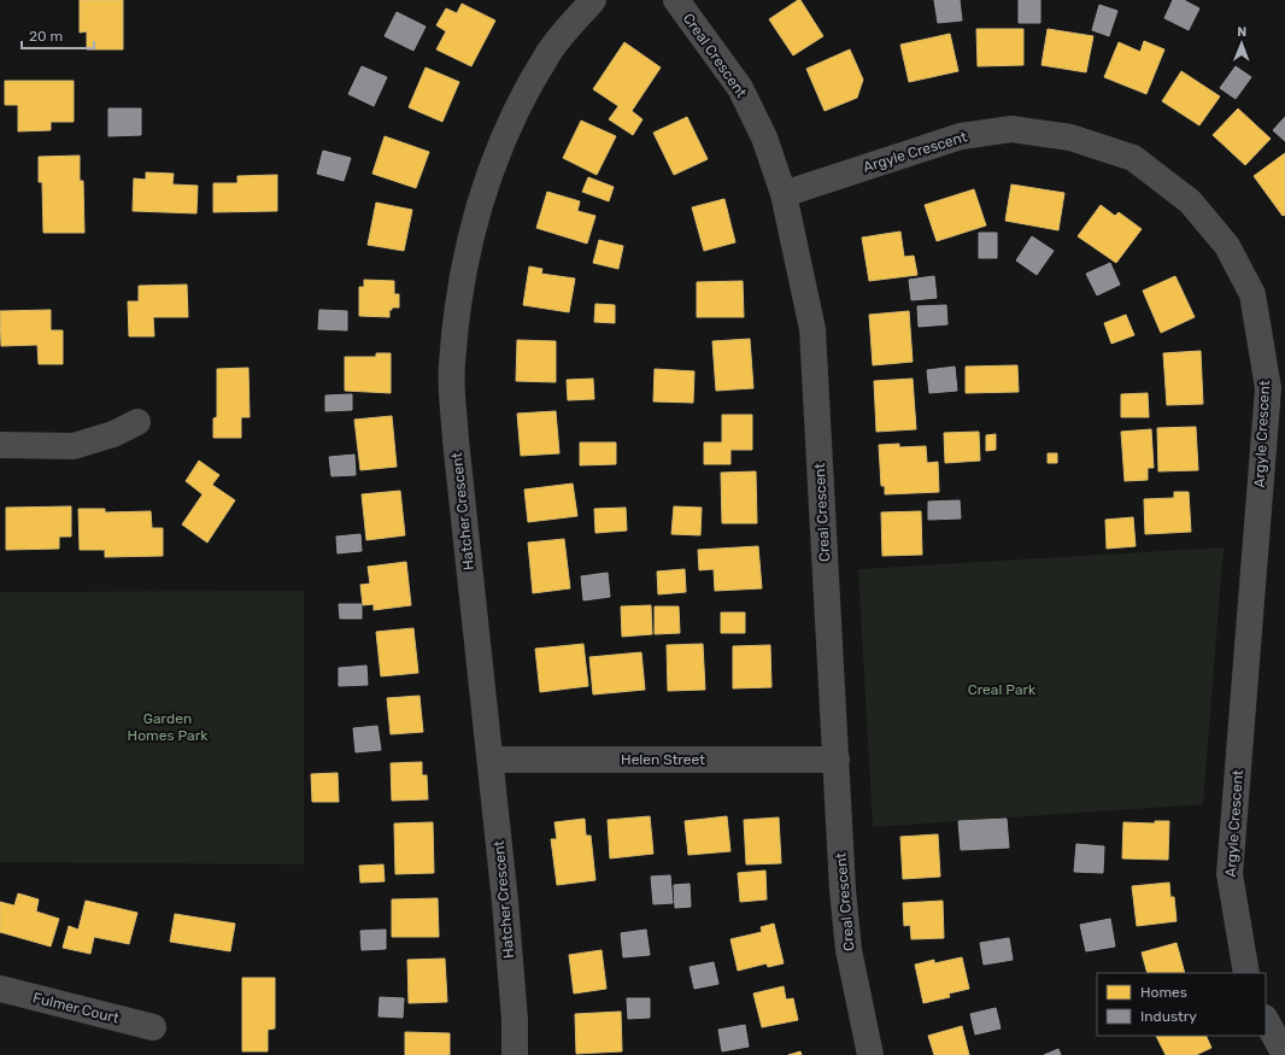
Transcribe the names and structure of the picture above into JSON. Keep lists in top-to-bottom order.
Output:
{
  "streets": {
    "street": [
      "Creal Crescent",
      "Argyle Crescent",
      "Hatcher Crescent",
      "Helen Street",
      "Fulmer Court"
    ]
  },
  "crossings": [
    ["Creal Crescent", "Argyle Crescent"],
    ["Creal Crescent", "Helen Street"],
    ["Hatcher Crescent", "Helen Street"]
  ],
  "parks": ["Creal Park", "Garden Homes Park"],
  "legend": ["Homes", "Industry"],
  "scale_bar": "20 m",
  "north": "top"
}
